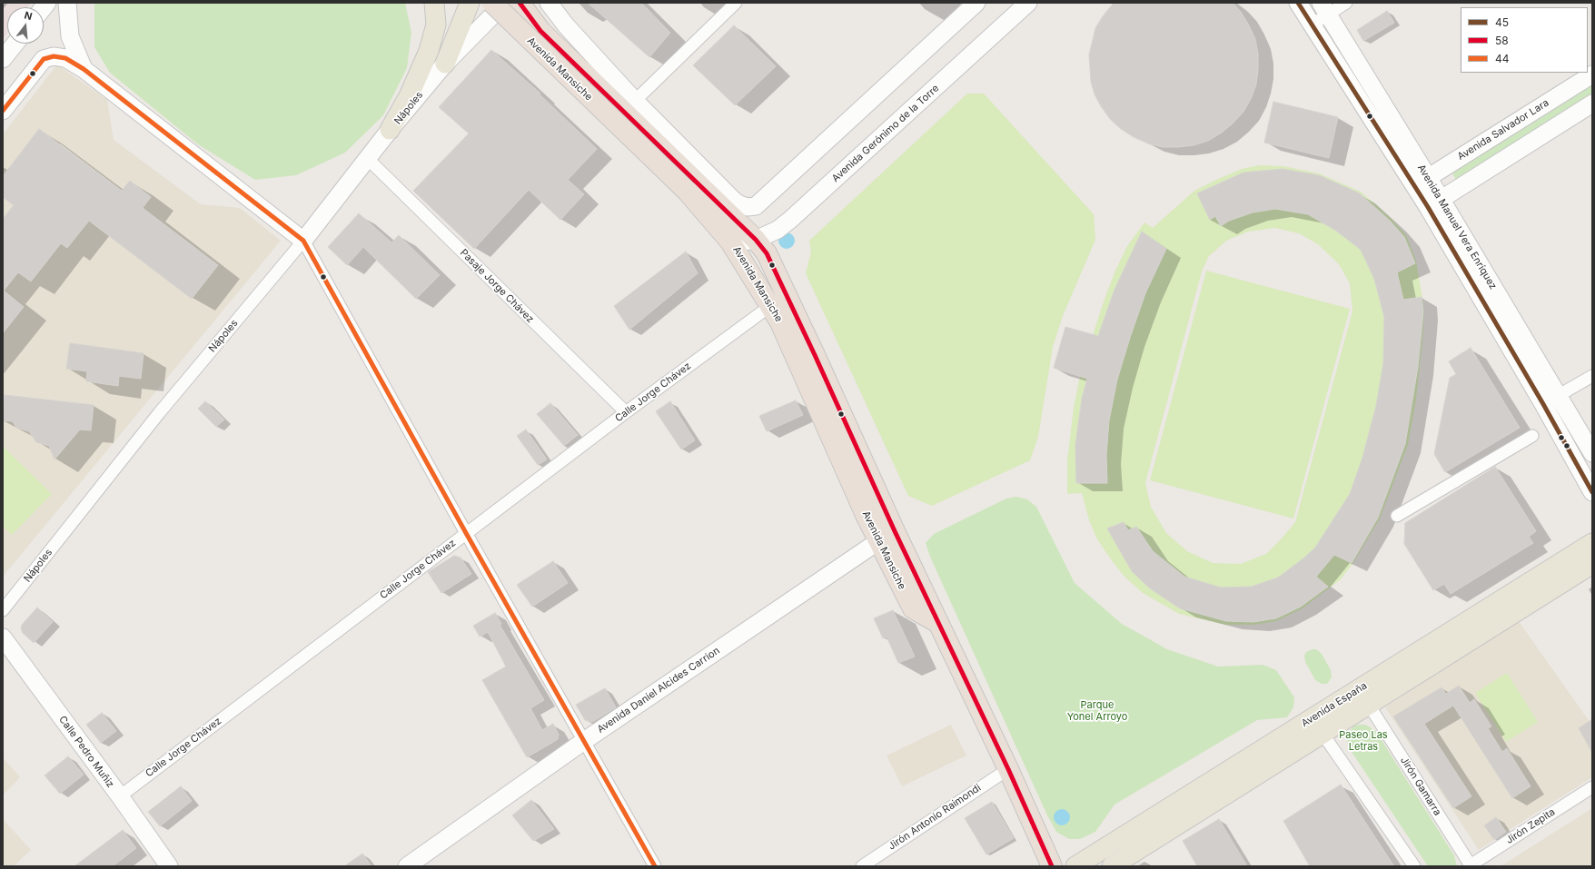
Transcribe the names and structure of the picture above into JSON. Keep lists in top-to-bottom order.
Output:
{
  "streets": {
    "highway": ["Avenida Mansiche"],
    "main road": [
      "Nápoles",
      "Avenida Salvador Lara",
      "Avenida Gerónimo de la Torre",
      "Avenida Manuel Vera Enríquez",
      "Avenida Daniel Alcides Carrion",
      "Avenida España",
      "Calle Pedro Muñiz"
    ],
    "street": [
      "Pasaje Jorge Chávez",
      "Calle Jorge Chávez",
      "Jirón Gamarra",
      "Jirón Antonio Raimondi",
      "Jirón Zepita"
    ]
  },
  "crossings": [
    ["Avenida Mansiche", "Avenida Gerónimo de la Torre"],
    ["Avenida Mansiche", "Calle Jorge Chávez"],
    ["Avenida Mansiche", "Avenida Daniel Alcides Carrion"],
    ["Avenida Mansiche", "Jirón Antonio Raimondi"],
    ["Nápoles", "Pasaje Jorge Chávez"],
    ["Avenida Salvador Lara", "Avenida Manuel Vera Enríquez"],
    ["Pasaje Jorge Chávez", "Calle Jorge Chávez"],
    ["Calle Jorge Chávez", "Calle Pedro Muñiz"],
    ["Avenida España", "Jirón Gamarra"],
    ["Jirón Gamarra", "Jirón Zepita"]
  ],
  "parks": ["Parque Yonel Arroyo", "Paseo Las Letras"],
  "lines": ["transit line 45", "transit line 58", "transit line 44"],
  "legend": ["45", "58", "44"],
  "north": "top"
}
